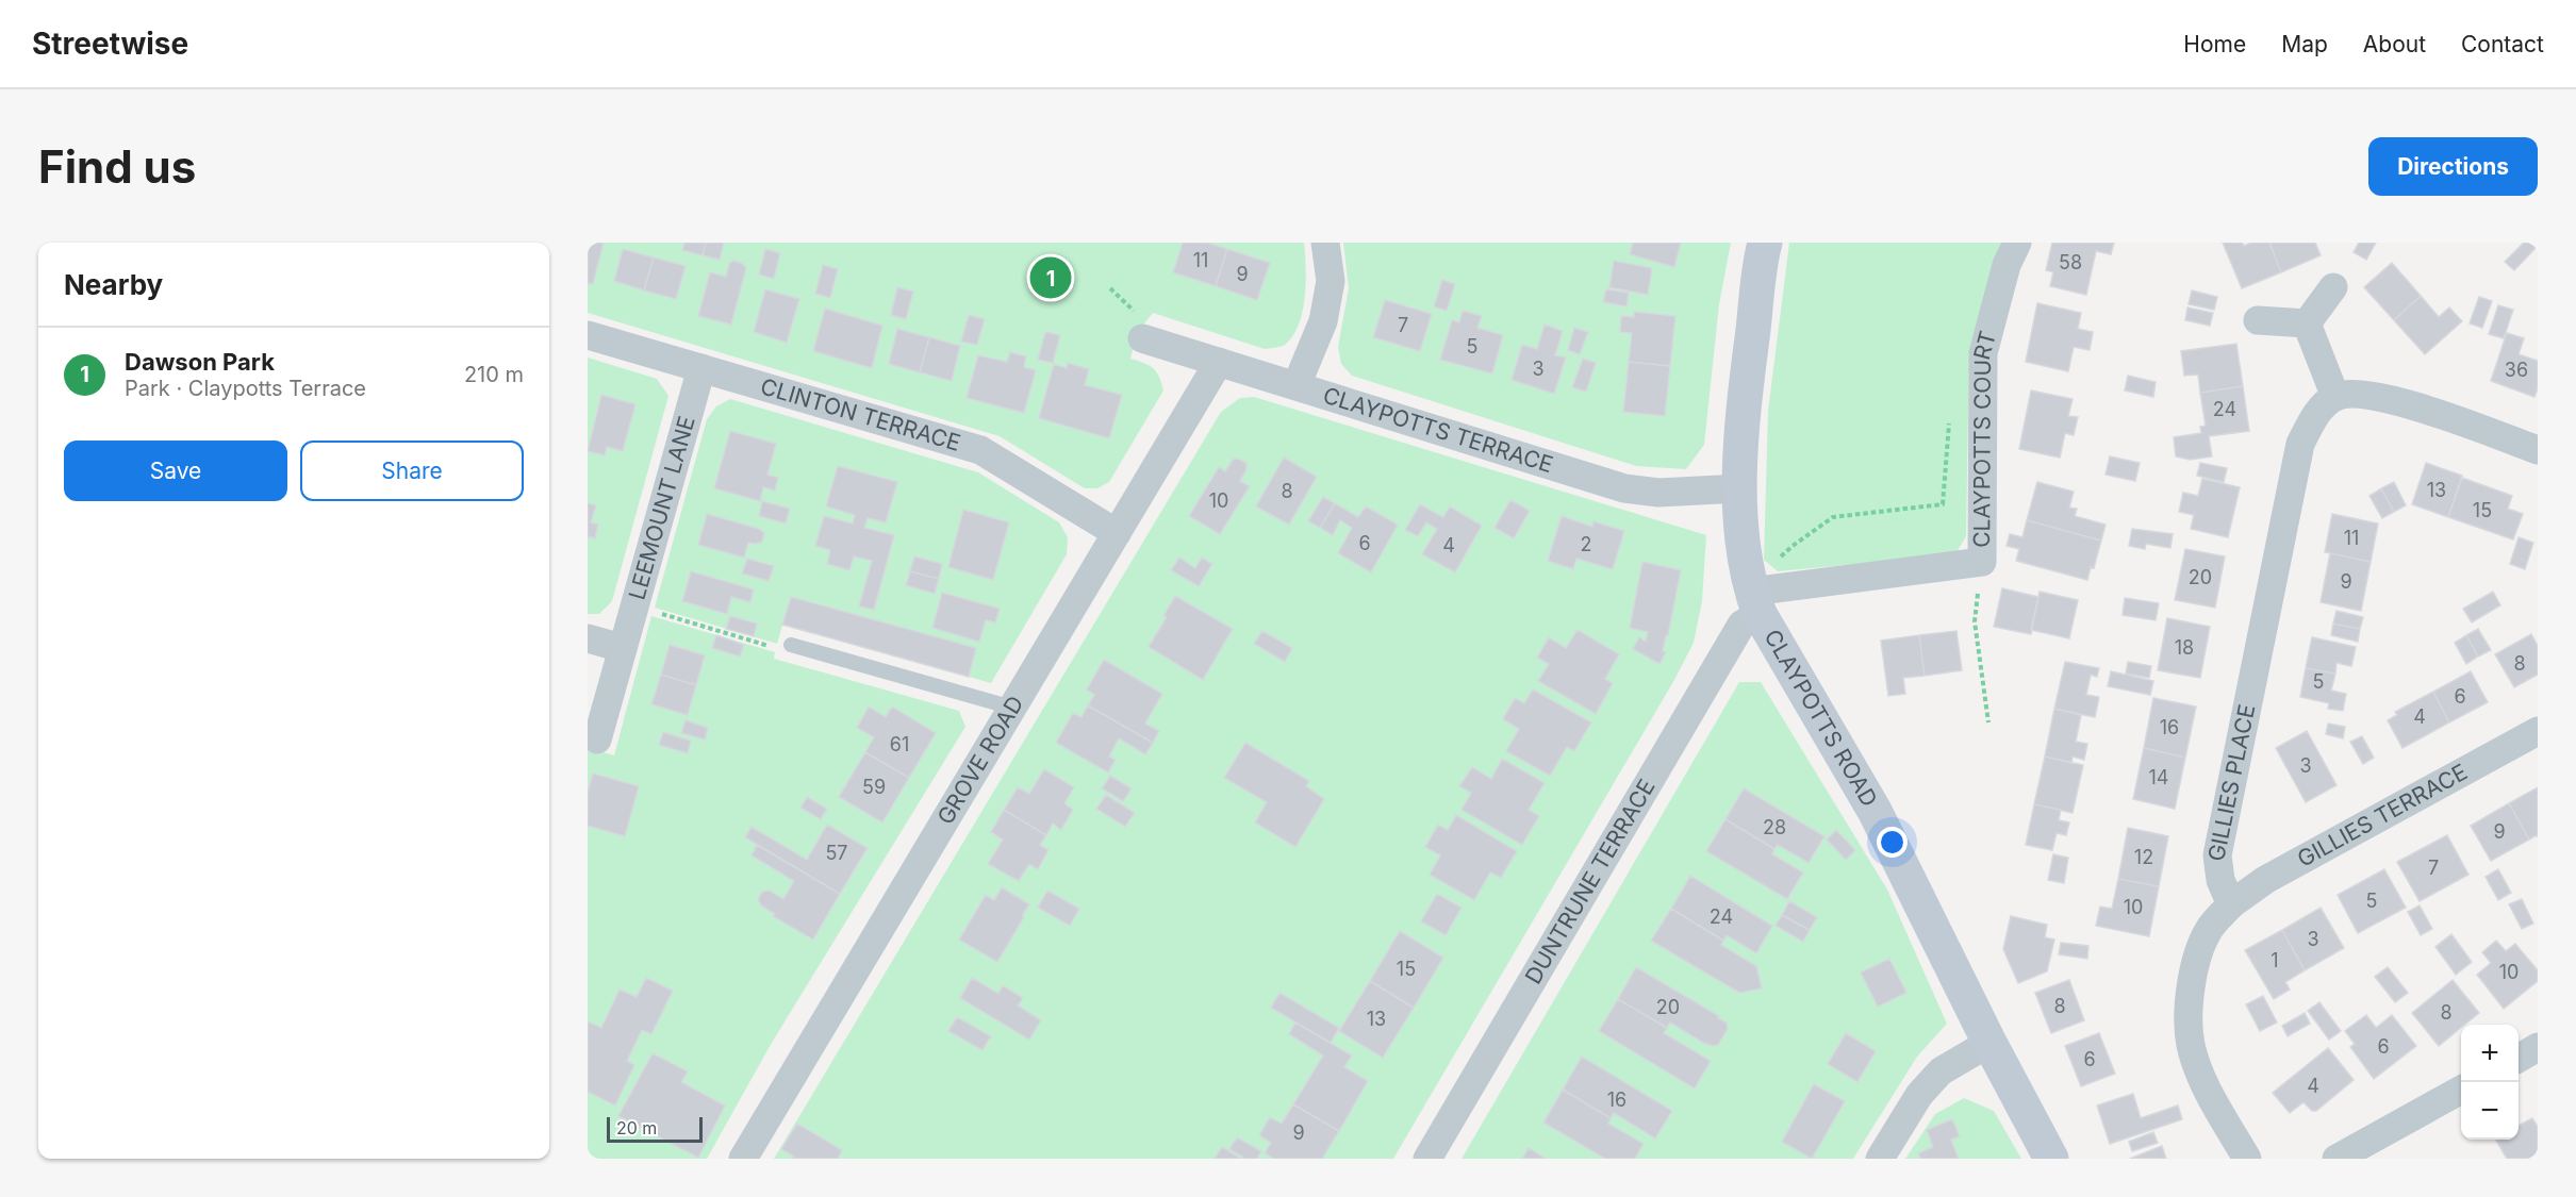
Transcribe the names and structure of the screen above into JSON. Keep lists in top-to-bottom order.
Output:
{
  "streets": {
    "main road": ["CLAYPOTTS ROAD"],
    "street": [
      "CLINTON TERRACE",
      "CLAYPOTTS TERRACE",
      "CLAYPOTTS COURT",
      "LEEMOUNT LANE",
      "GROVE ROAD",
      "GILLIES PLACE",
      "GILLIES TERRACE",
      "DUNTRUNE TERRACE"
    ]
  },
  "crossings": [
    ["CLINTON TERRACE", "LEEMOUNT LANE"],
    ["CLINTON TERRACE", "GROVE ROAD"],
    ["CLAYPOTTS TERRACE", "CLAYPOTTS ROAD"],
    ["CLAYPOTTS TERRACE", "GROVE ROAD"],
    ["CLAYPOTTS COURT", "CLAYPOTTS ROAD"],
    ["CLAYPOTTS COURT", "DUNTRUNE TERRACE"],
    ["CLAYPOTTS ROAD", "DUNTRUNE TERRACE"],
    ["GILLIES PLACE", "GILLIES TERRACE"]
  ],
  "house_numbers": [
    "11",
    "58",
    "9",
    "7",
    "5",
    "3",
    "36",
    "24",
    "13",
    "8",
    "10",
    "15",
    "11",
    "6",
    "2",
    "4",
    "20",
    "9",
    "18",
    "8",
    "5",
    "6",
    "4",
    "16",
    "61",
    "3",
    "14",
    "59",
    "28",
    "9",
    "57",
    "12",
    "7",
    "5",
    "10",
    "24",
    "3",
    "1",
    "15",
    "10",
    "8",
    "20",
    "8",
    "13",
    "6",
    "6",
    "4",
    "16",
    "9"
  ],
  "scale_bar": "20 m",
  "page": {
    "header": "Streetwise",
    "nav": [
      "Home",
      "Map",
      "About",
      "Contact"
    ],
    "buttons": [
      "Directions",
      ["Save", "Share"]
    ],
    "title": "Find us",
    "heading": "Nearby",
    "pins": "1",
    "list": [
      {
        "mark": "1",
        "name": "Dawson Park",
        "note": "Park · Claypotts Terrace",
        "value": "210 m"
      }
    ],
    "map_buttons": ["+", "−"],
    "scale": "20 m"
  }
}
